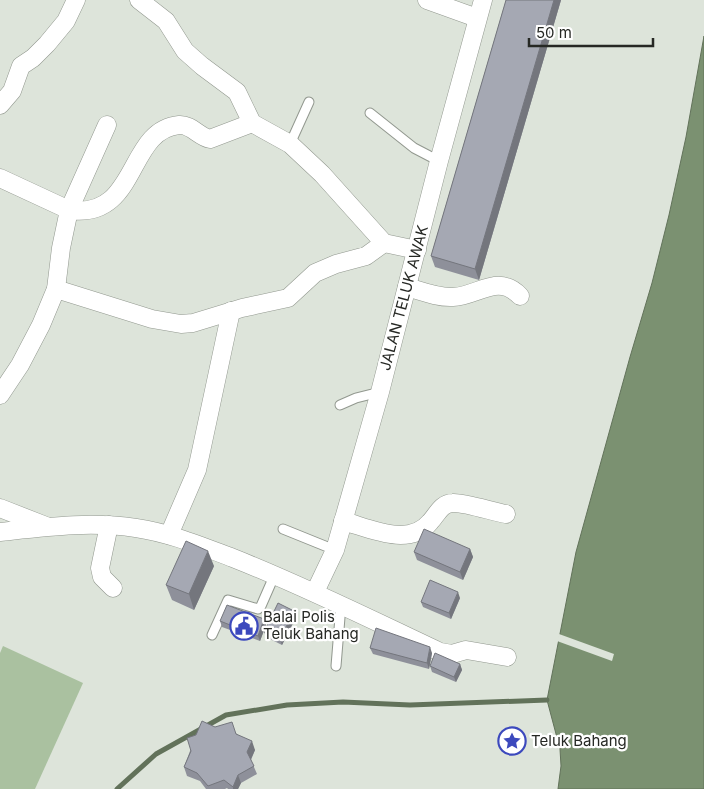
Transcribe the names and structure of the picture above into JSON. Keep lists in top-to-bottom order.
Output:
{
  "streets": {
    "street": ["JALAN TELUK AWAK"]
  },
  "places": {
    "public building": ["Balai Polis Teluk Bahang"],
    "place": ["Teluk Bahang"]
  },
  "scale_bar": "50 m"
}
